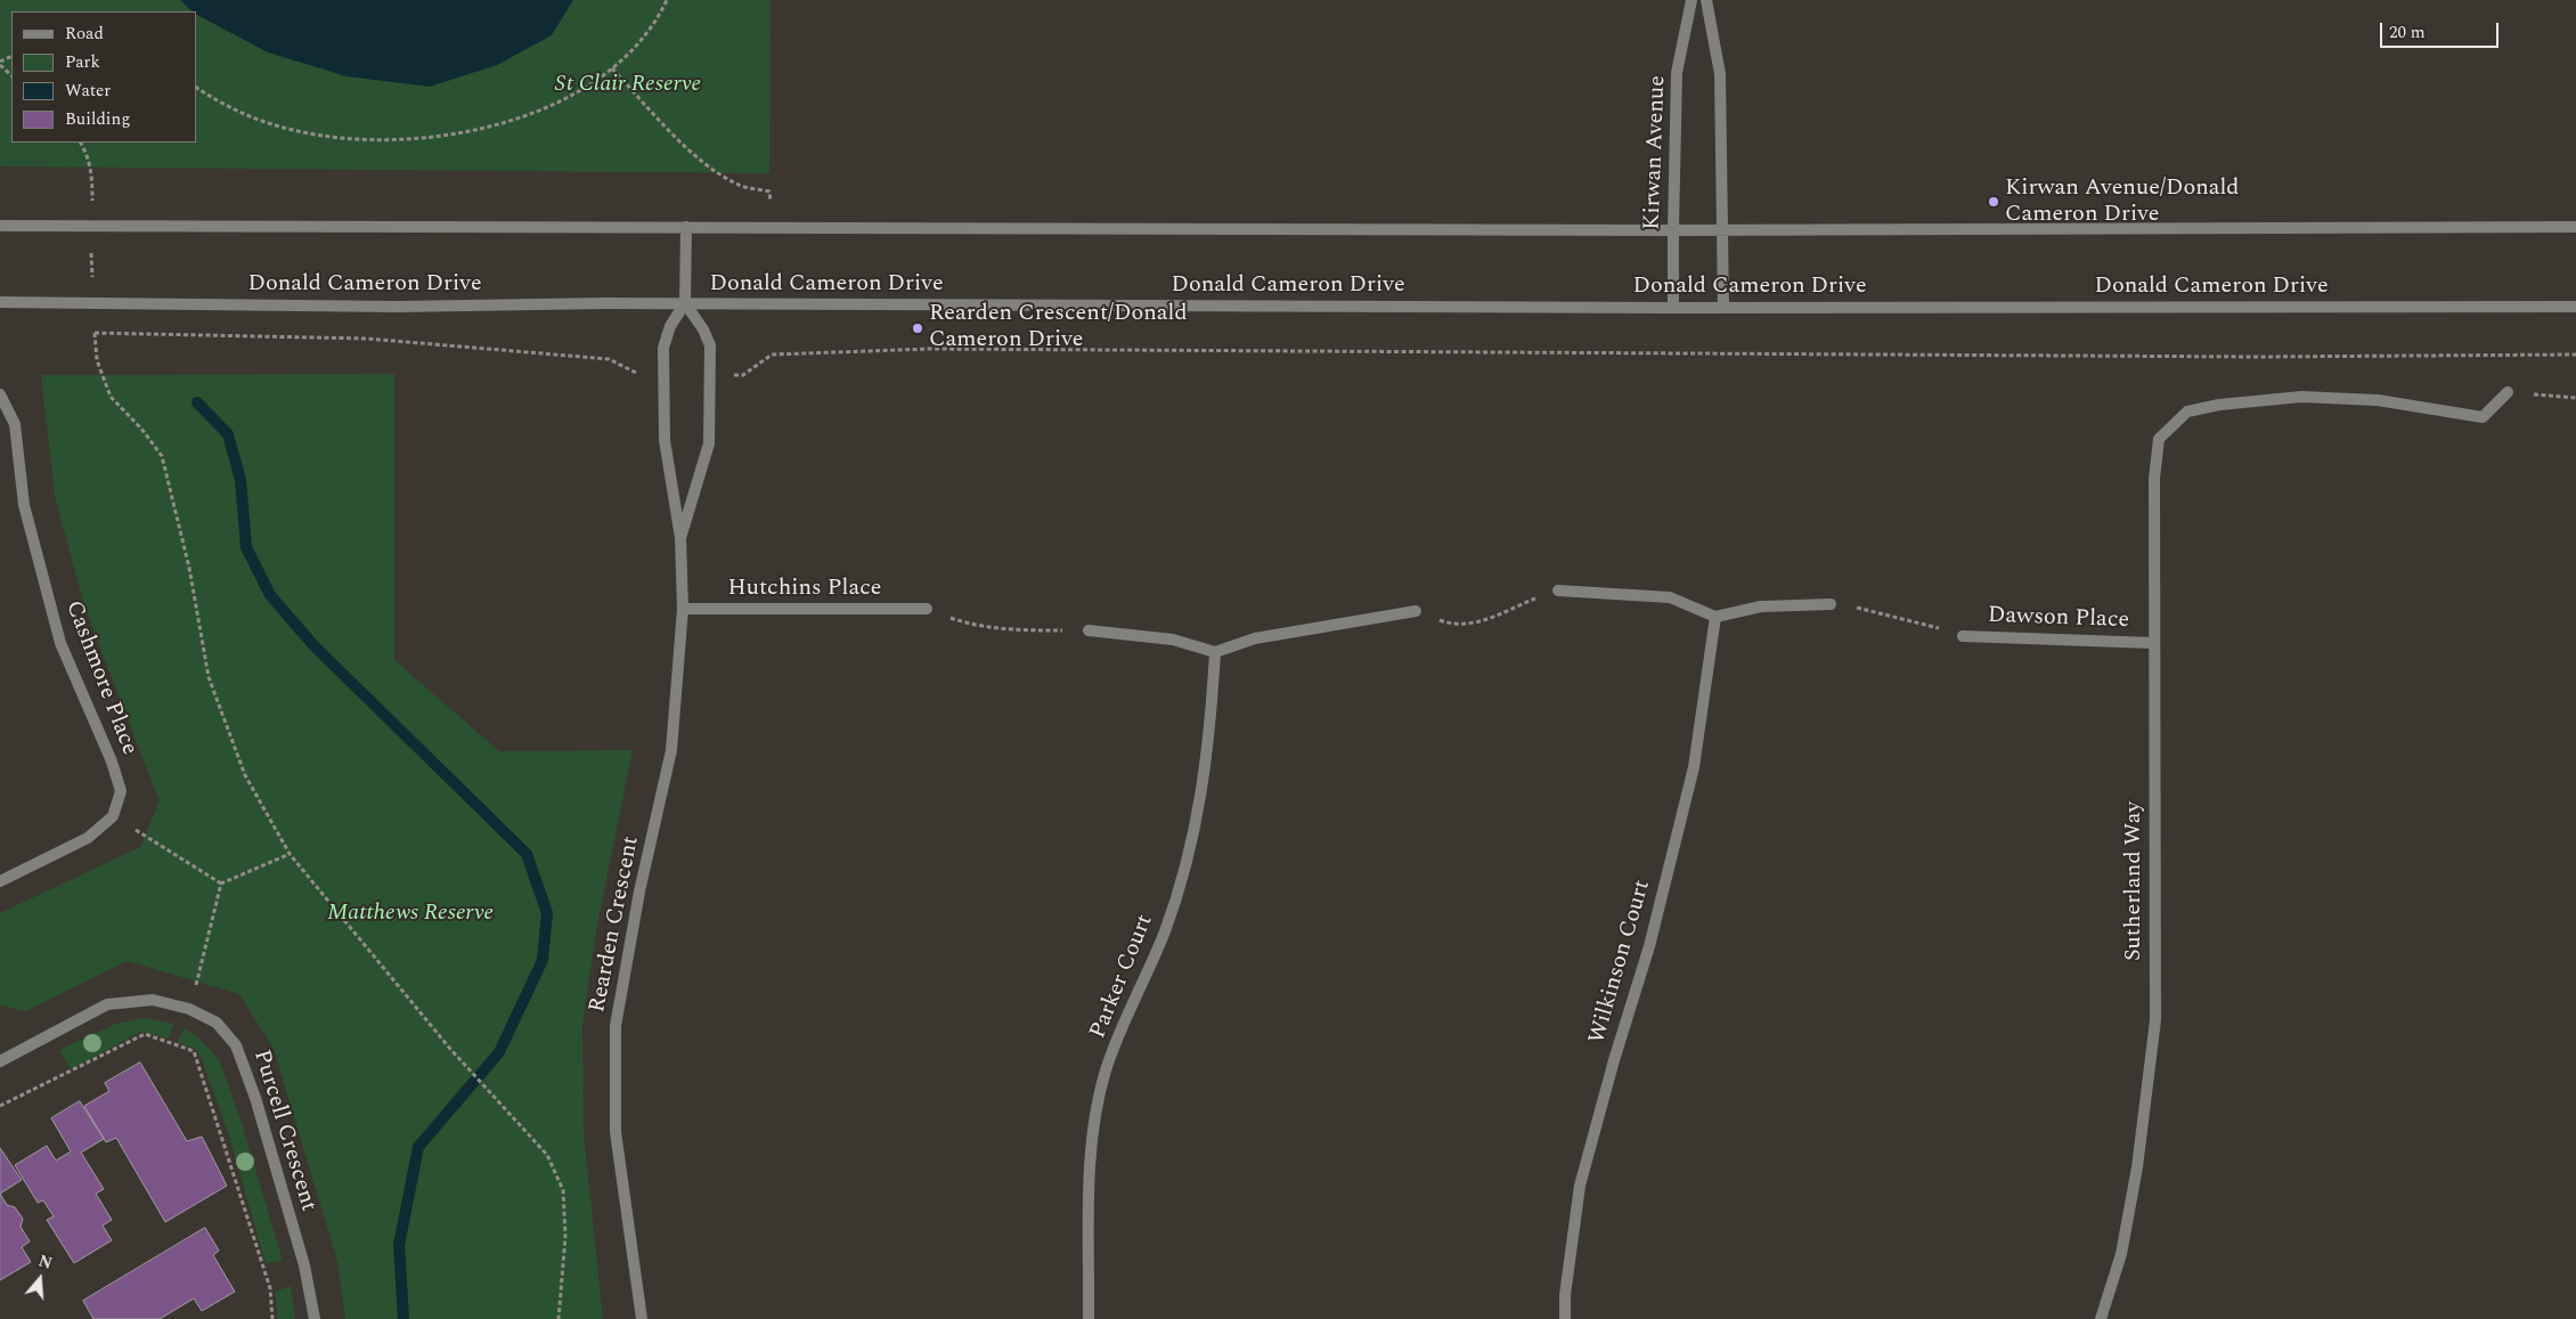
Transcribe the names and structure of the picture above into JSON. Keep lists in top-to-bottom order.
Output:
{
  "streets": {
    "street": [
      "Kirwan Avenue",
      "Donald Cameron Drive",
      "Hutchins Place",
      "Dawson Place",
      "Cashmore Place",
      "Sutherland Way",
      "Rearden Crescent",
      "Wilkinson Court",
      "Parker Court",
      "Purcell Crescent"
    ]
  },
  "crossings": [
    ["Kirwan Avenue", "Donald Cameron Drive"],
    ["Donald Cameron Drive", "Rearden Crescent"],
    ["Hutchins Place", "Rearden Crescent"],
    ["Dawson Place", "Sutherland Way"]
  ],
  "parks": ["St Clair Reserve", "Matthews Reserve"],
  "places": ["Kirwan Avenue/Donald Cameron Drive", "Rearden Crescent/Donald Cameron Drive"],
  "legend": [
    "Road",
    "Park",
    "Water",
    "Building"
  ],
  "scale_bar": "20 m",
  "north": "top"
}
